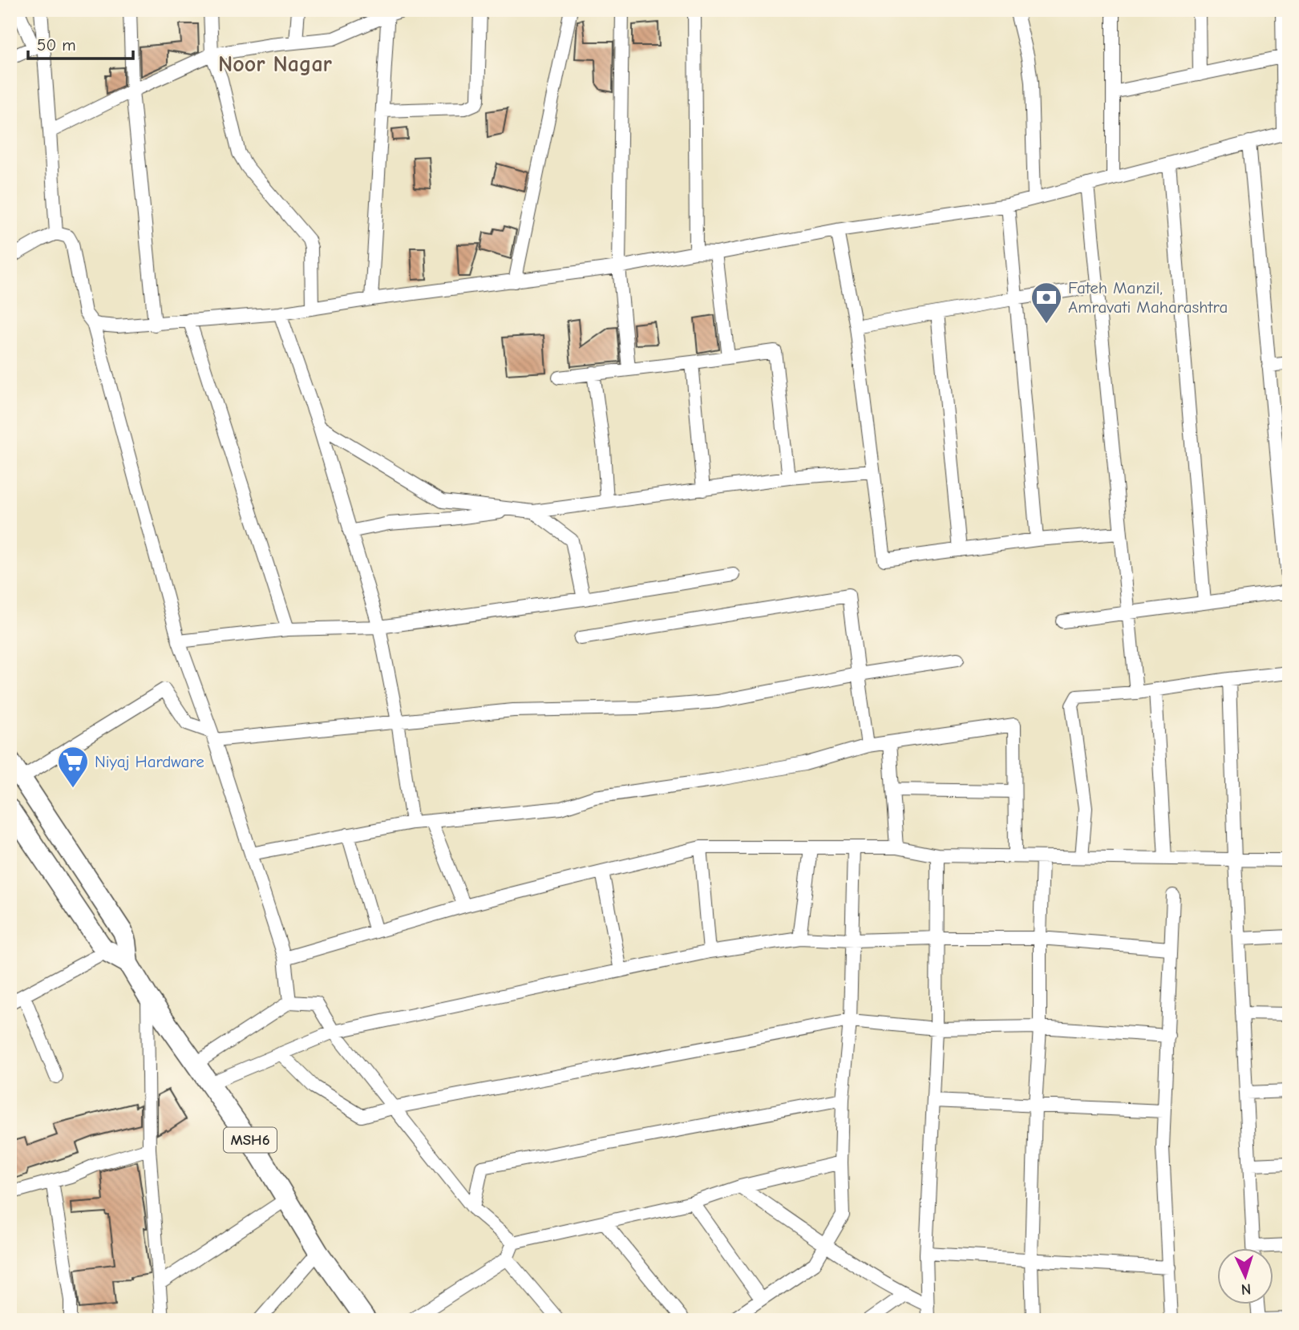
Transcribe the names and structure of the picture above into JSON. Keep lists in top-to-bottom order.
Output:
{
  "streets": {
    "main road": ["MSH6"]
  },
  "districts": ["Noor Nagar"],
  "places": {
    "bank": ["Fateh Manzil, Amravati Maharashtra"],
    "supermarket": ["Niyaj Hardware"]
  },
  "scale_bar": "50 m",
  "north": "bottom"
}
